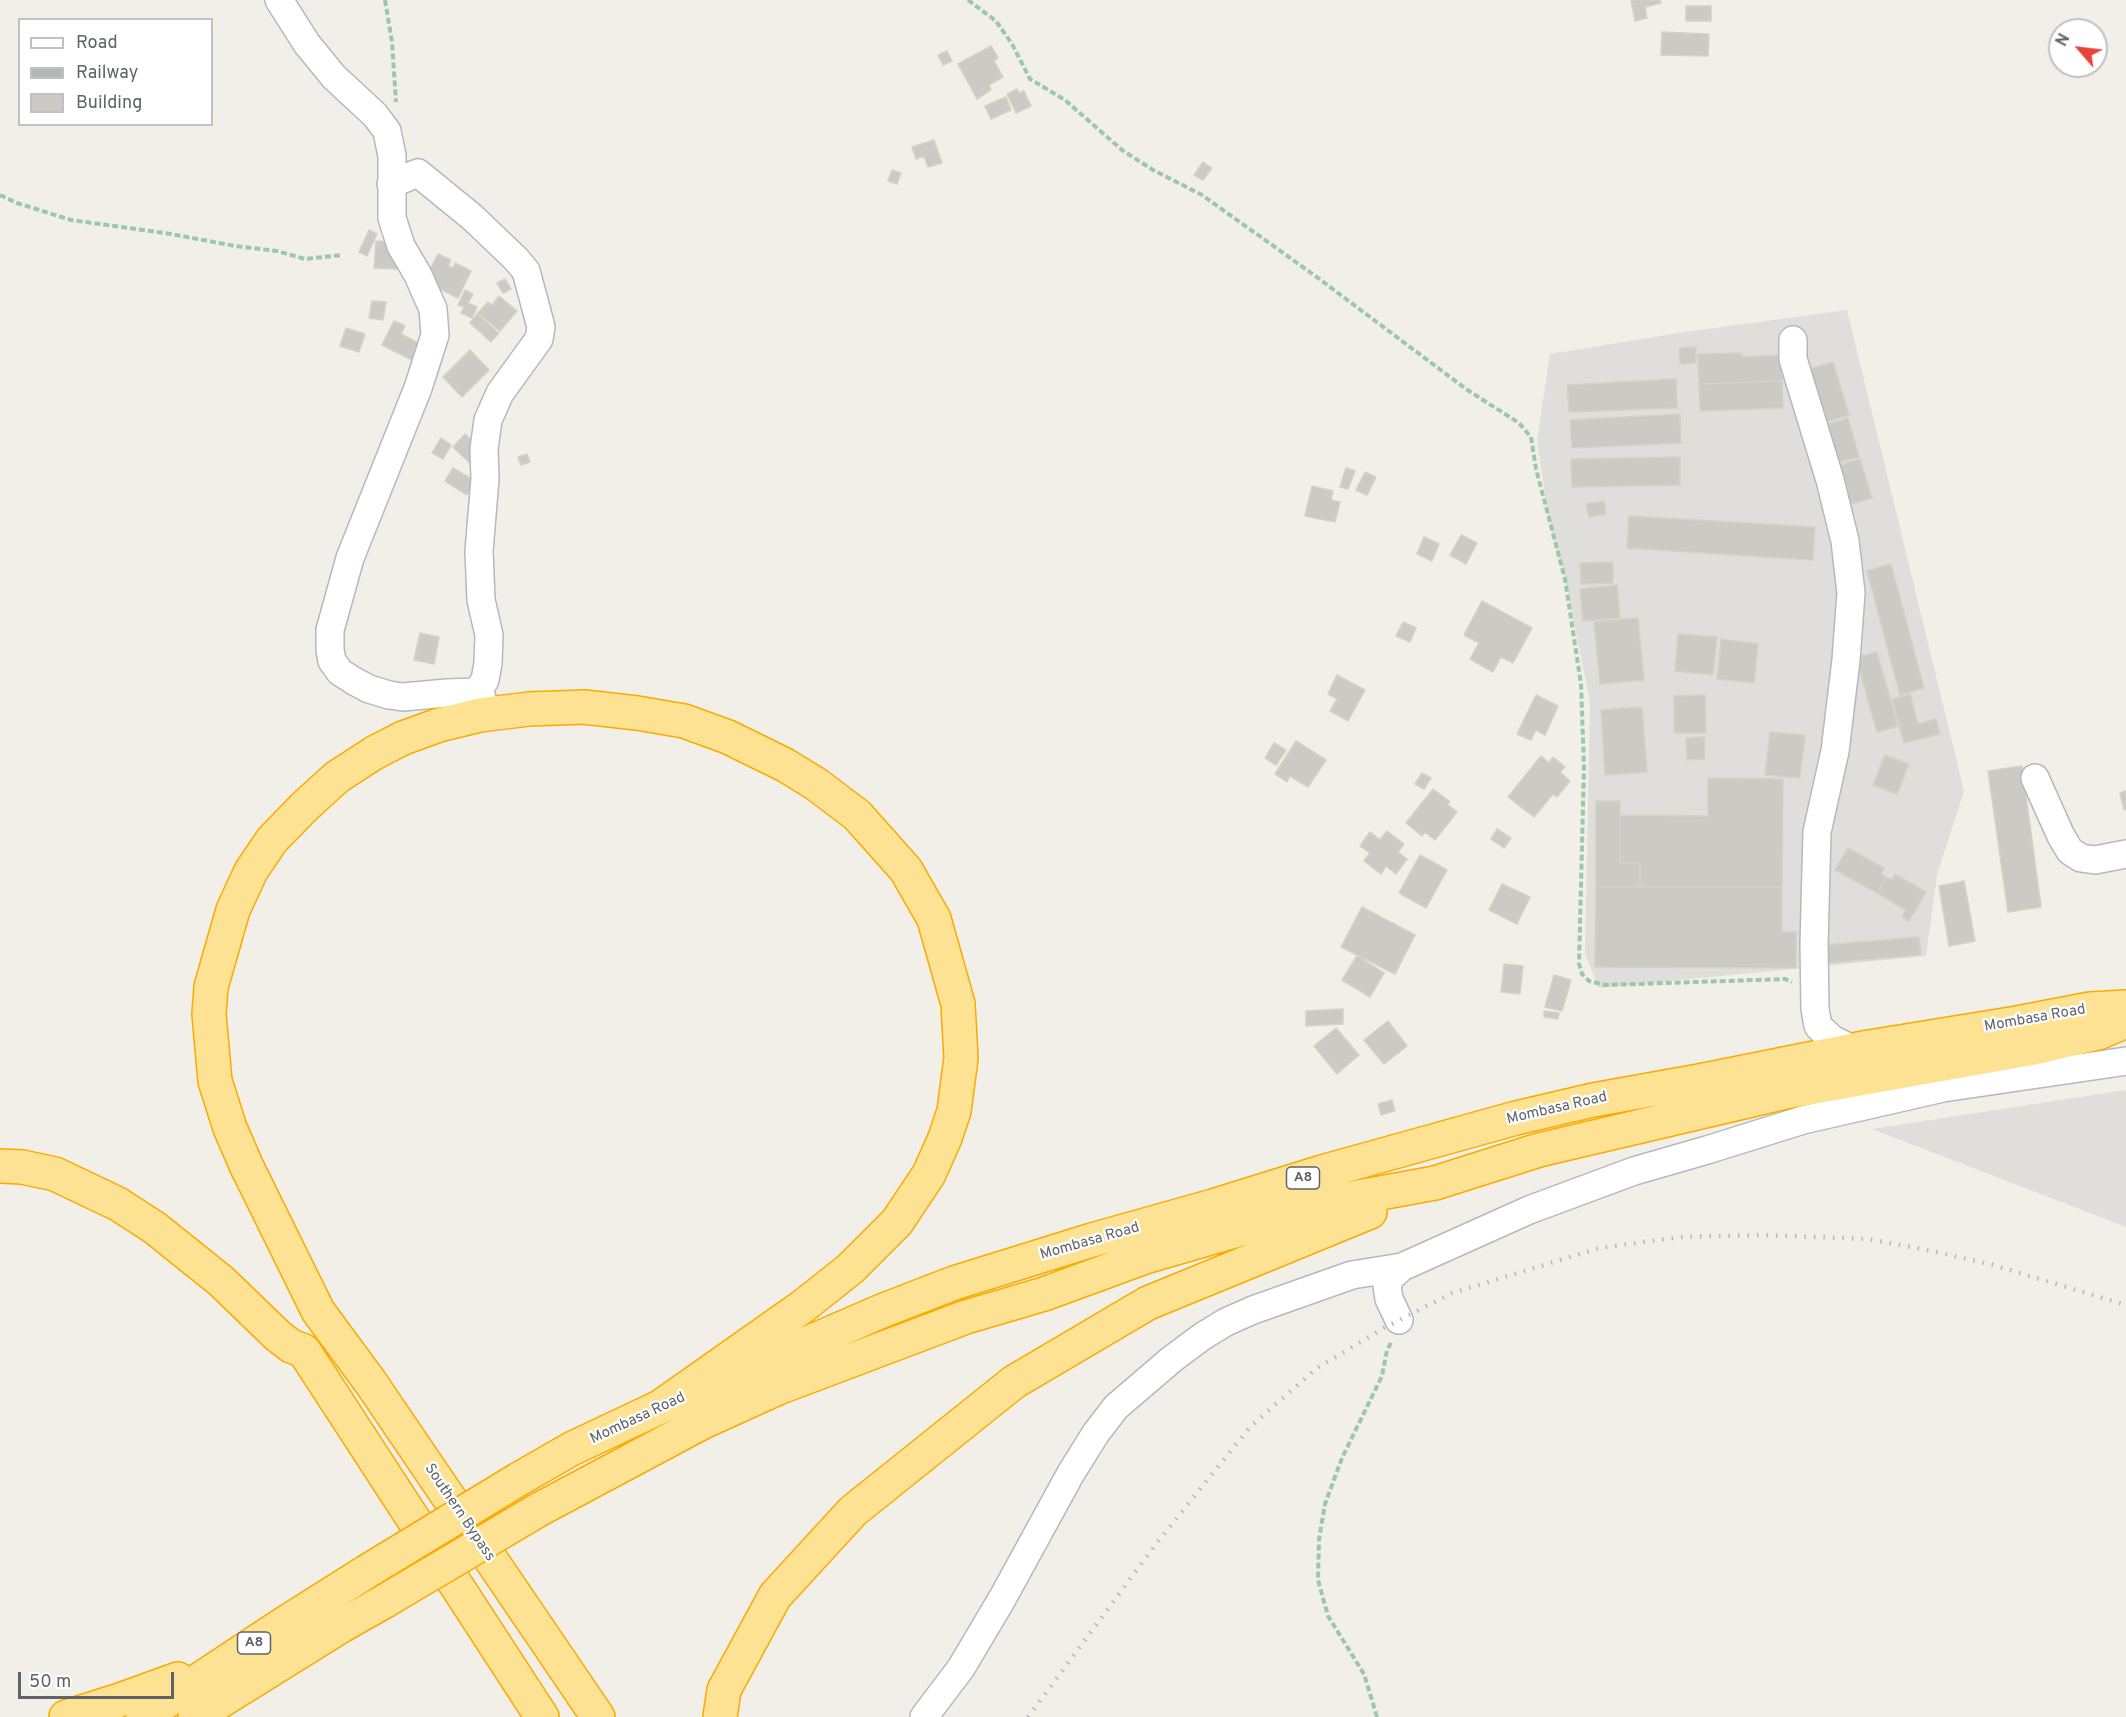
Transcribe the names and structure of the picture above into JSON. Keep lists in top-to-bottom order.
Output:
{
  "streets": {
    "highway": ["Mombasa Road", "A8", "Southern Bypass"]
  },
  "crossings": [
    ["Mombasa Road", "Southern Bypass"]
  ],
  "legend": ["Road", "Railway", "Building"],
  "scale_bar": "50 m",
  "north": "top left"
}
